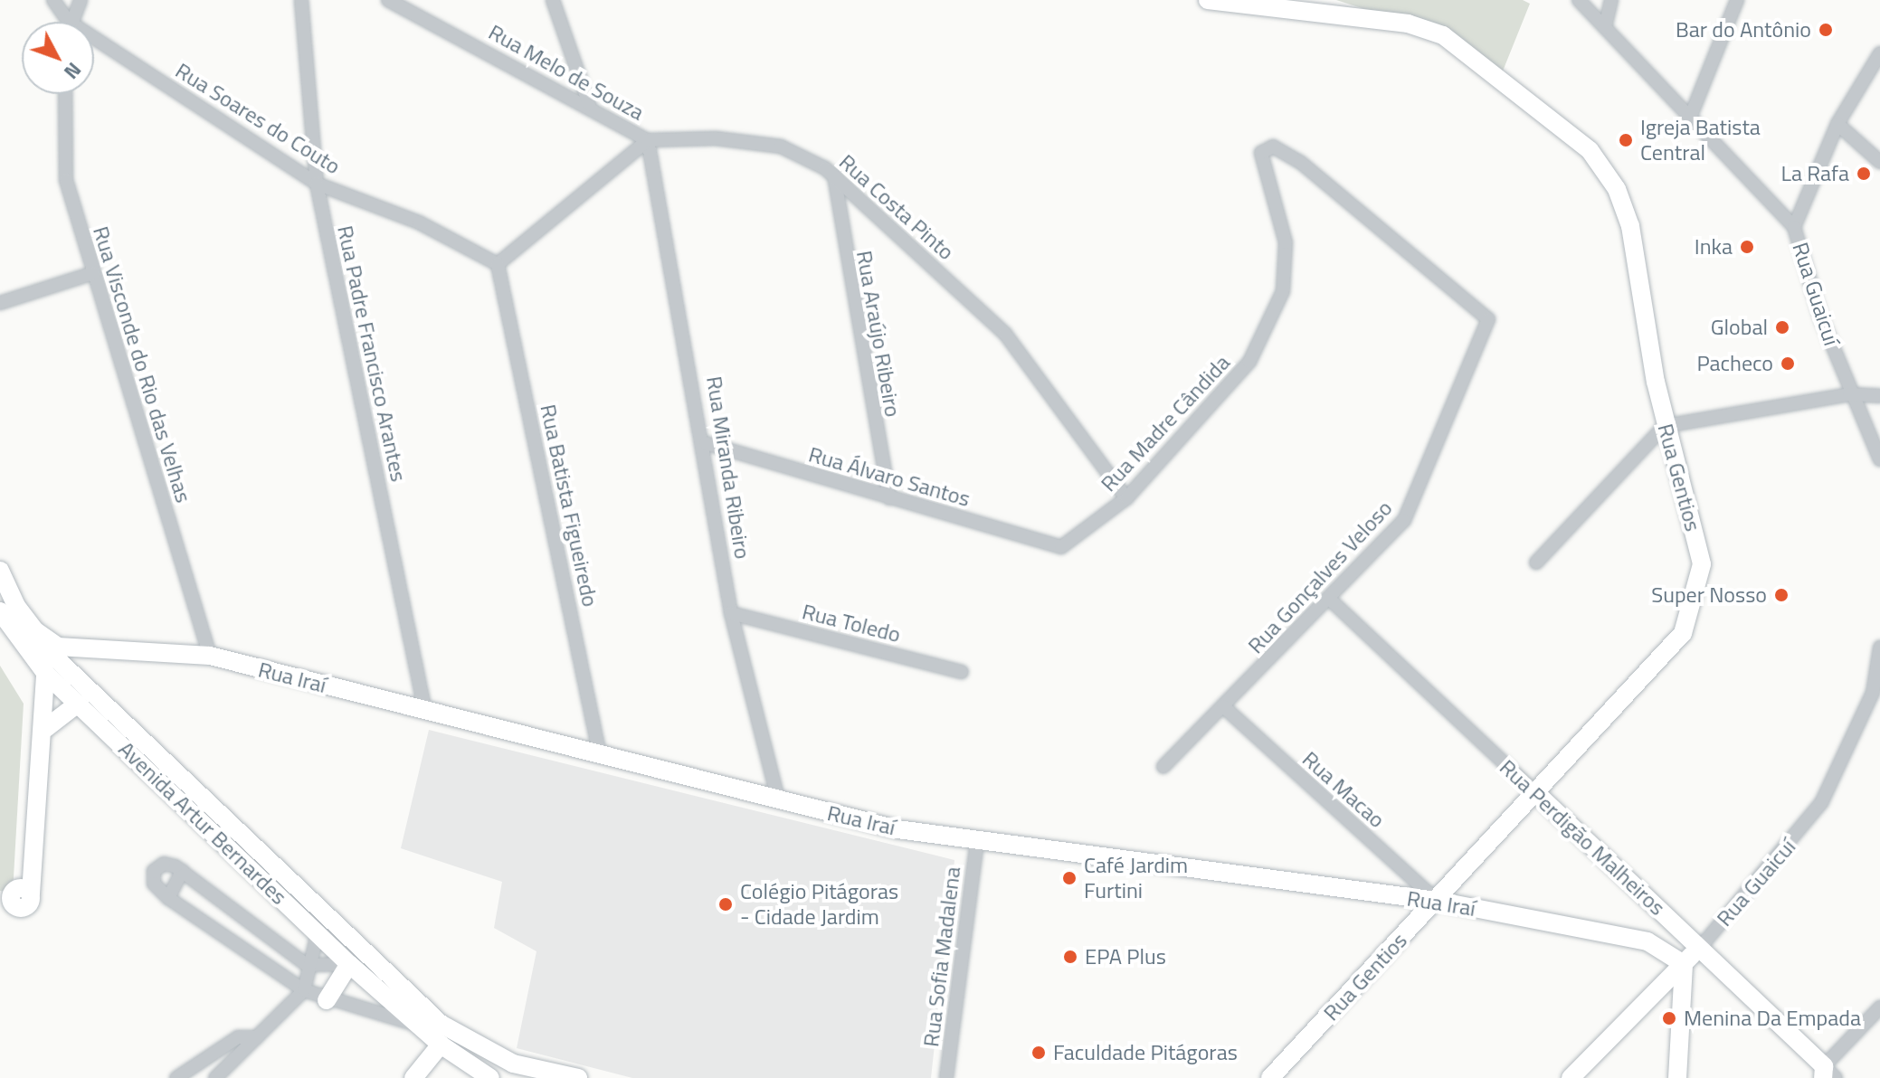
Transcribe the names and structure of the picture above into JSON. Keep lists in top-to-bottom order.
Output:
{
  "streets": {
    "street": [
      "Rua Melo de Souza",
      "Rua Soares do Couto",
      "Rua Costa Pinto",
      "Rua Guaicuí",
      "Rua Araújo Ribeiro",
      "Rua Padre Francisco Arantes",
      "Rua Visconde do Rio das Velhas",
      "Rua Madre Cândida",
      "Rua Miranda Ribeiro",
      "Rua Álvaro Santos",
      "Rua Gentios",
      "Rua Batista Figueiredo",
      "Rua Gonçalves Veloso",
      "Rua Toledo",
      "Rua Iraí",
      "Rua Macao",
      "Avenida Artur Bernardes",
      "Rua Perdigão Malheiros",
      "Rua Sofia Madalena"
    ]
  },
  "crossings": [
    ["Rua Melo de Souza", "Rua Costa Pinto"],
    ["Rua Melo de Souza", "Rua Miranda Ribeiro"],
    ["Rua Soares do Couto", "Rua Padre Francisco Arantes"],
    ["Rua Soares do Couto", "Rua Batista Figueiredo"],
    ["Rua Costa Pinto", "Rua Araújo Ribeiro"],
    ["Rua Costa Pinto", "Rua Madre Cândida"],
    ["Rua Costa Pinto", "Rua Miranda Ribeiro"],
    ["Rua Guaicuí", "Rua Iraí"],
    ["Rua Guaicuí", "Rua Perdigão Malheiros"],
    ["Rua Araújo Ribeiro", "Rua Álvaro Santos"],
    ["Rua Padre Francisco Arantes", "Rua Iraí"],
    ["Rua Visconde do Rio das Velhas", "Rua Iraí"],
    ["Rua Madre Cândida", "Rua Álvaro Santos"],
    ["Rua Madre Cândida", "Rua Gonçalves Veloso"],
    ["Rua Miranda Ribeiro", "Rua Álvaro Santos"],
    ["Rua Miranda Ribeiro", "Rua Toledo"],
    ["Rua Miranda Ribeiro", "Rua Iraí"],
    ["Rua Gentios", "Rua Iraí"],
    ["Rua Gentios", "Rua Macao"],
    ["Rua Gentios", "Rua Perdigão Malheiros"],
    ["Rua Batista Figueiredo", "Rua Iraí"],
    ["Rua Gonçalves Veloso", "Rua Macao"],
    ["Rua Gonçalves Veloso", "Rua Perdigão Malheiros"],
    ["Rua Iraí", "Rua Macao"],
    ["Rua Iraí", "Avenida Artur Bernardes"],
    ["Rua Iraí", "Rua Sofia Madalena"]
  ],
  "places": [
    "Bar do Antônio",
    "Igreja Batista Central",
    "La Rafa",
    "Inka",
    "Global",
    "Pacheco",
    "Super Nosso",
    "Café Jardim Furtini",
    "Colégio Pitágoras - Cidade Jardim",
    "EPA Plus",
    "Menina Da Empada",
    "Faculdade Pitágoras"
  ],
  "north": "bottom right"
}
